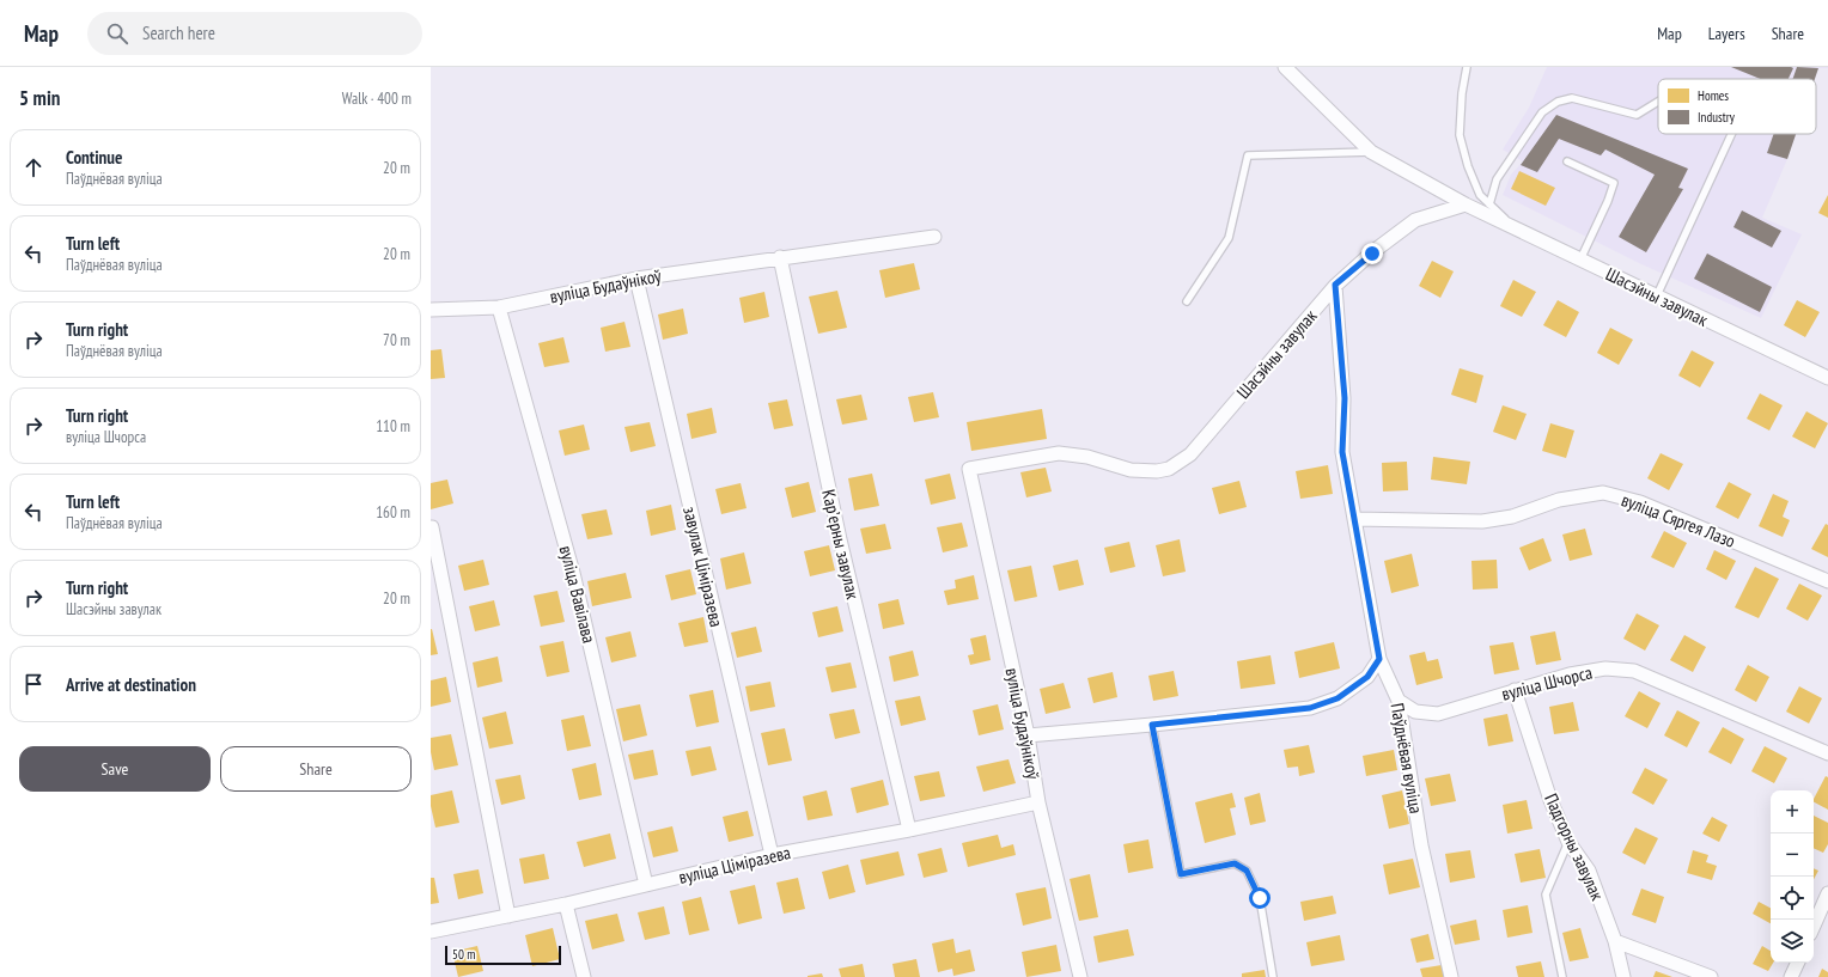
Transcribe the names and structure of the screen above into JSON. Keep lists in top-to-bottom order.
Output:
{
  "streets": {
    "street": [
      "вуліца Будаўнікоў",
      "Шасэйны завулак",
      "вуліца Сяргея Лазо",
      "Карʼерны завулак",
      "завулак Ціміразева",
      "вуліца Вавілава",
      "вуліца Шчорса",
      "Паўднёвая вуліца",
      "Падгорны завулак",
      "вуліца Ціміразева"
    ]
  },
  "crossings": [
    ["вуліца Будаўнікоў", "Шасэйны завулак"],
    ["вуліца Будаўнікоў", "Карʼерны завулак"],
    ["вуліца Будаўнікоў", "завулак Ціміразева"],
    ["вуліца Будаўнікоў", "вуліца Вавілава"],
    ["вуліца Будаўнікоў", "вуліца Ціміразева"],
    ["Шасэйны завулак", "Паўднёвая вуліца"],
    ["вуліца Сяргея Лазо", "Паўднёвая вуліца"],
    ["Карʼерны завулак", "вуліца Ціміразева"],
    ["завулак Ціміразева", "вуліца Ціміразева"],
    ["вуліца Вавілава", "вуліца Ціміразева"],
    ["вуліца Шчорса", "Паўднёвая вуліца"],
    ["вуліца Шчорса", "Падгорны завулак"]
  ],
  "legend": ["Homes", "Industry"],
  "scale_bar": "50 m",
  "page": {
    "header": "Map",
    "search": "Search here",
    "nav": ["Map", "Layers", "Share"],
    "heading": ["5 min", "Walk · 400 m"],
    "list": [
      ["Continue", "Паўднёвая вуліца", "20 m"],
      ["Turn left", "Паўднёвая вуліца", "20 m"],
      ["Turn right", "Паўднёвая вуліца", "70 m"],
      ["Turn right", "вуліца Шчорса", "110 m"],
      ["Turn left", "Паўднёвая вуліца", "160 m"],
      ["Turn right", "Шасэйны завулак", "20 m"],
      "Arrive at destination"
    ],
    "buttons": ["Save", "Share"],
    "map_buttons": ["+", "−"],
    "scale": "50 m"
  }
}
